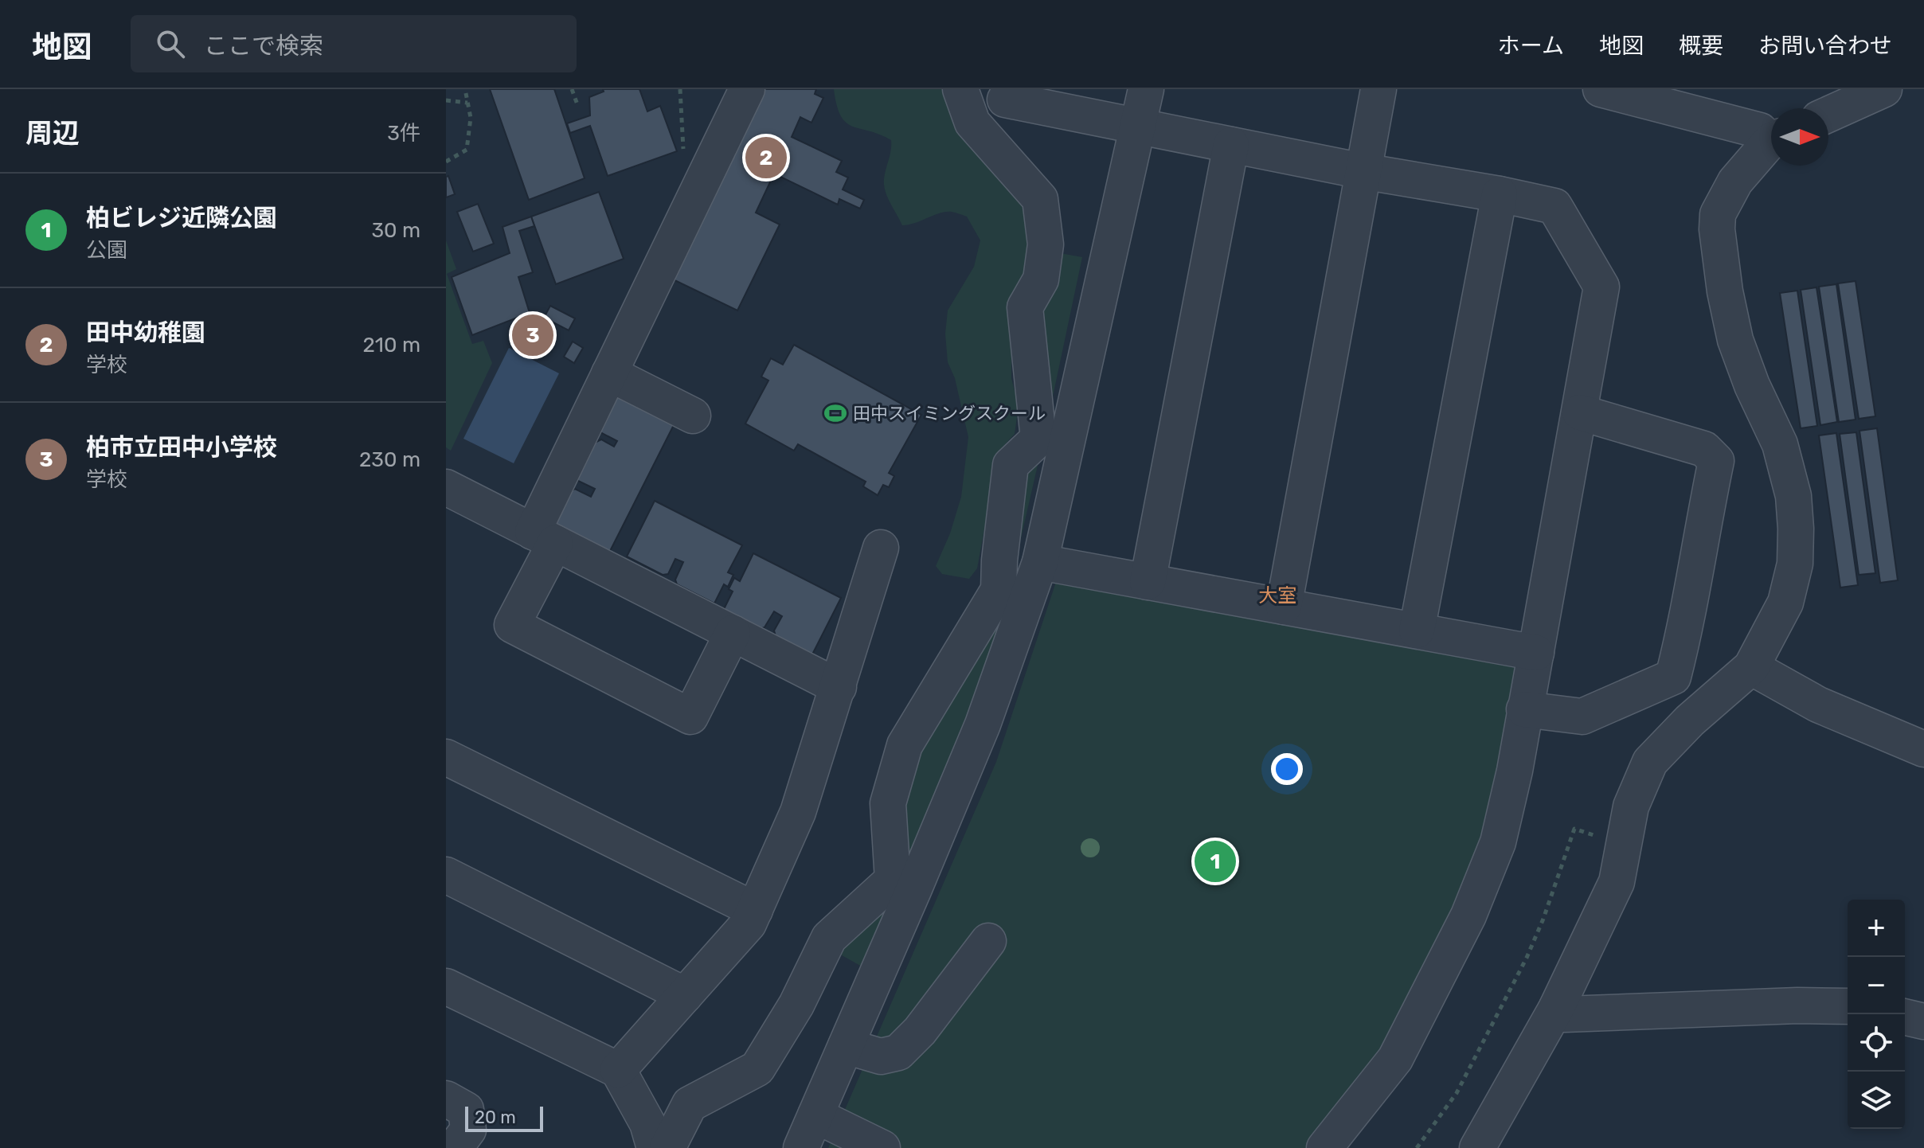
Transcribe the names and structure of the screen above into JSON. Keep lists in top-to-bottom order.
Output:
{
  "districts": ["大室"],
  "places": {
    "sports": ["田中スイミングスクール"]
  },
  "scale_bar": "20 m",
  "north": "right",
  "page": {
    "header": "地図",
    "search": "ここで検索",
    "nav": [
      "ホーム",
      "地図",
      "概要",
      "お問い合わせ"
    ],
    "heading": ["周辺", "3件"],
    "pins": ["2", "3", "1"],
    "list": [
      {
        "mark": "1",
        "name": "柏ビレジ近隣公園",
        "note": "公園",
        "value": "30 m"
      },
      {
        "mark": "2",
        "name": "田中幼稚園",
        "note": "学校",
        "value": "210 m"
      },
      {
        "mark": "3",
        "name": "柏市立田中小学校",
        "note": "学校",
        "value": "230 m"
      }
    ],
    "map_buttons": ["+", "−"],
    "scale": "20 m"
  }
}
